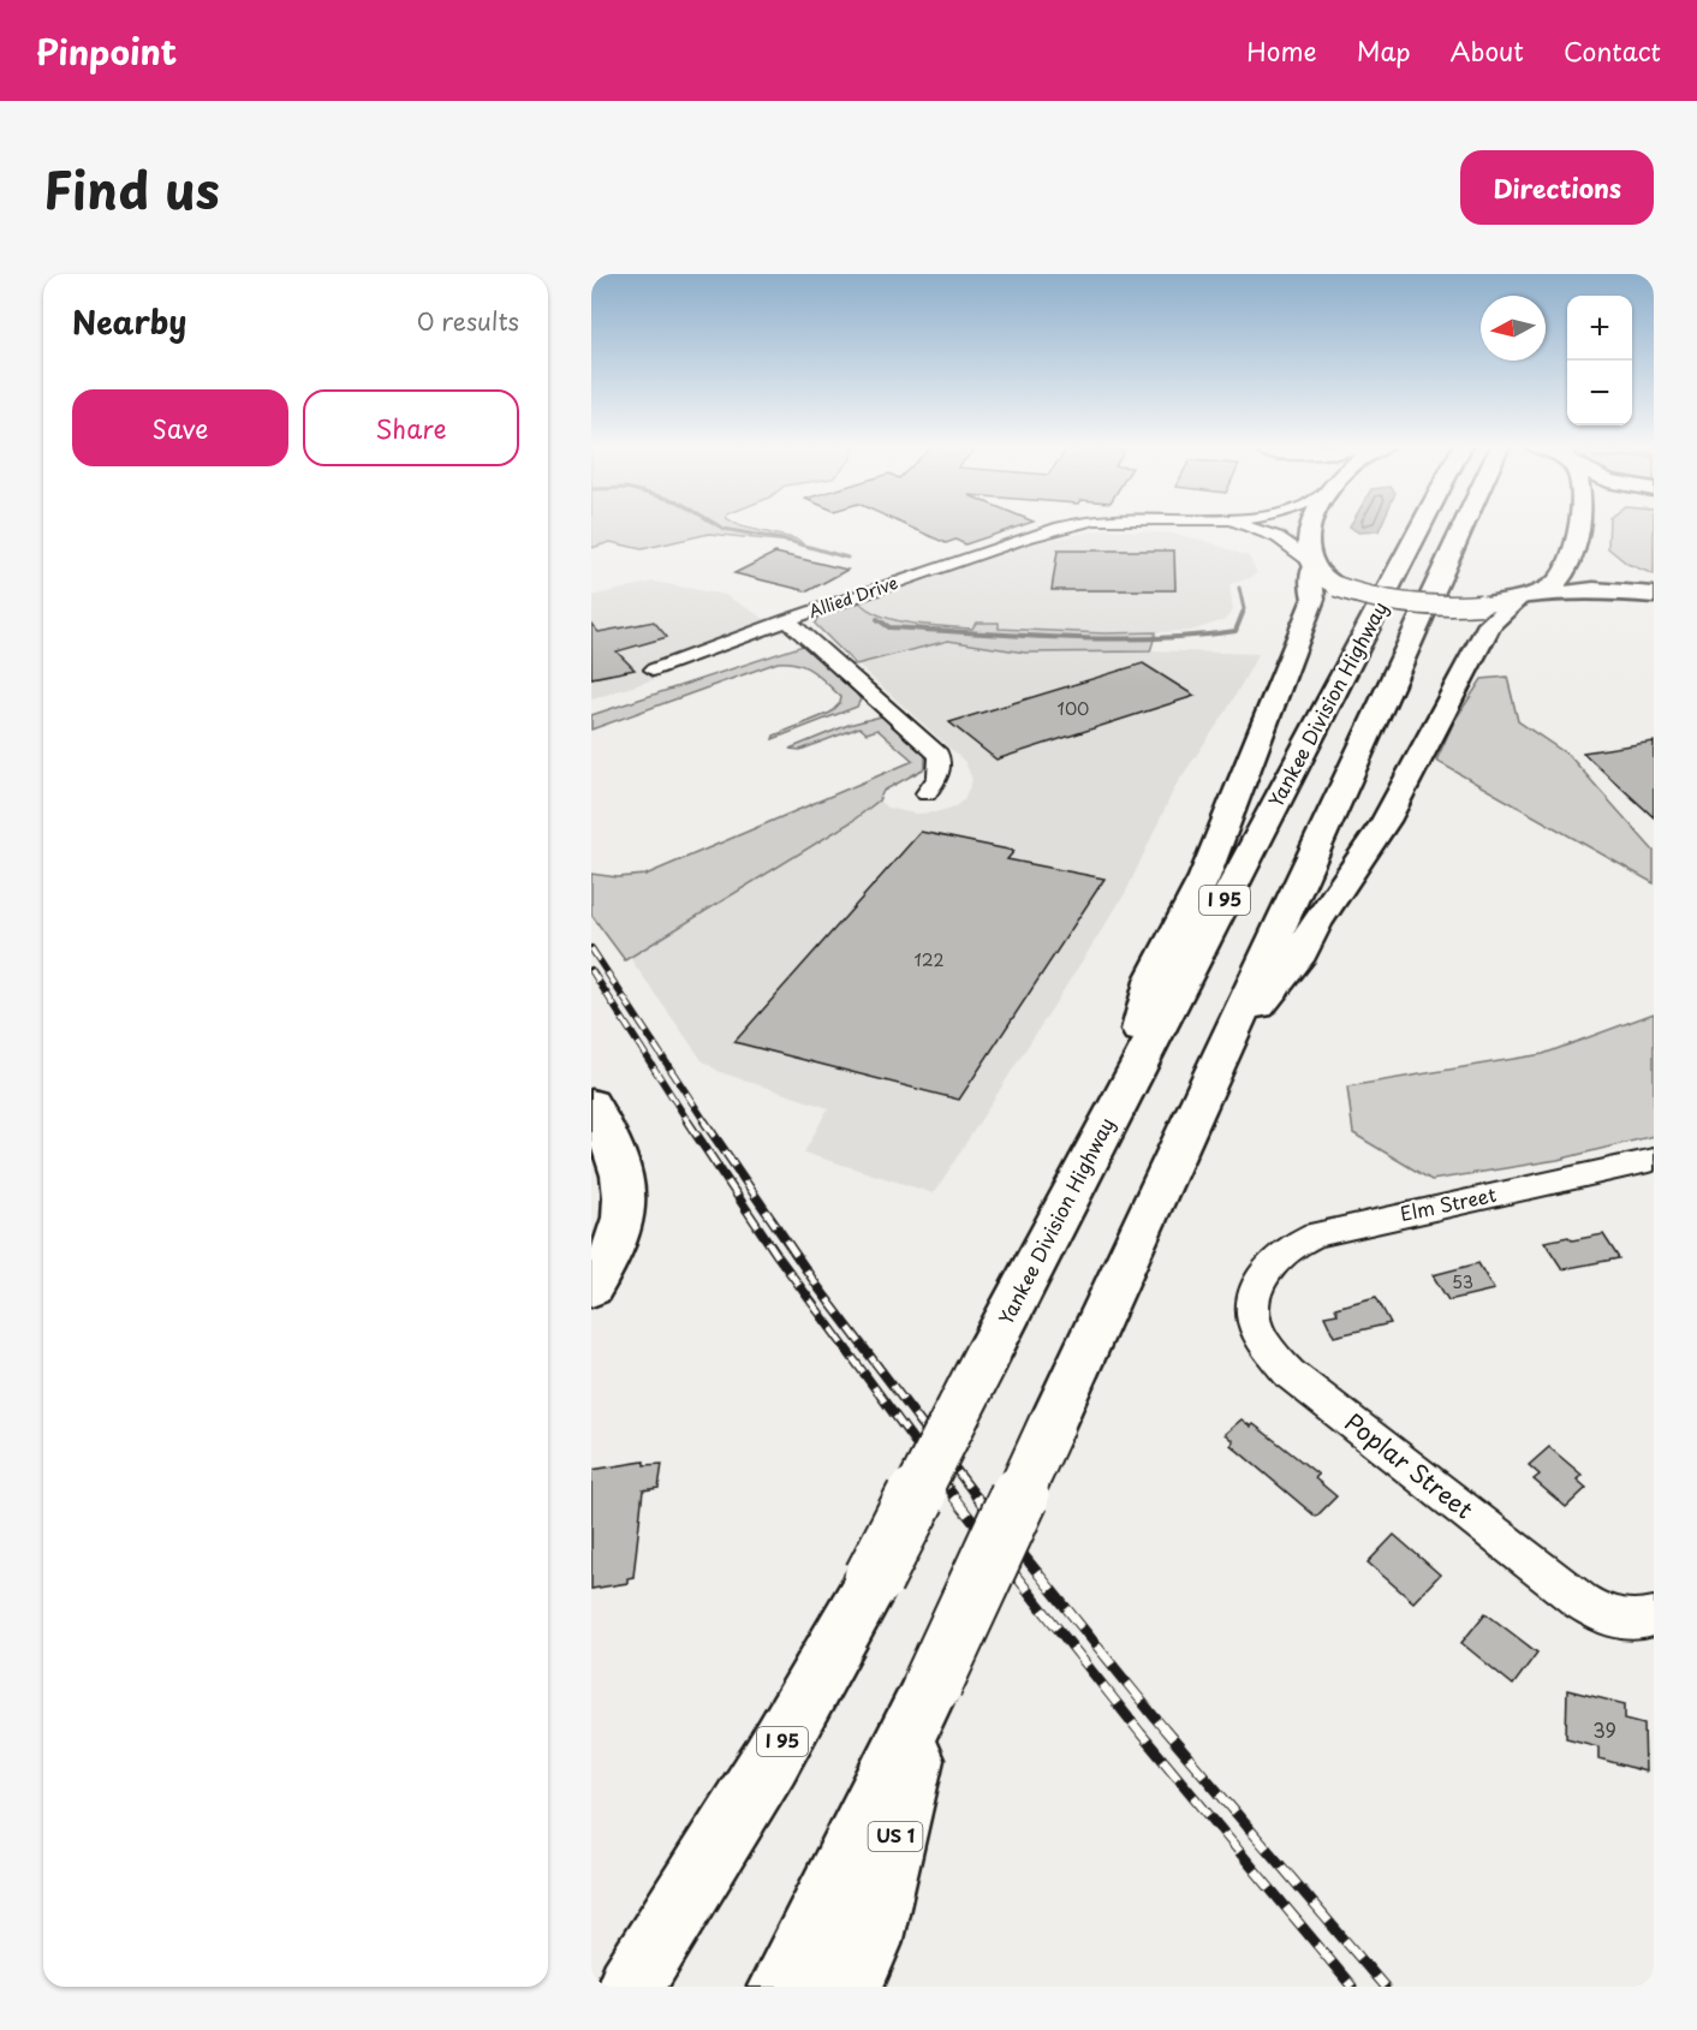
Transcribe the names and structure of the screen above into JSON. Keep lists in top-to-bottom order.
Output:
{
  "streets": {
    "main road": ["Yankee Division Highway", "I 95", "US 1"],
    "street": ["Allied Drive", "Elm Street", "Poplar Street"]
  },
  "crossings": [
    ["Elm Street", "Poplar Street"]
  ],
  "house_numbers": [
    "100",
    "122",
    "53",
    "39"
  ],
  "north": "left",
  "page": {
    "header": "Pinpoint",
    "nav": [
      "Home",
      "Map",
      "About",
      "Contact"
    ],
    "title": "Find us",
    "buttons": [
      "Directions",
      ["Save", "Share"]
    ],
    "heading": ["Nearby", "0 results"],
    "map_buttons": ["+", "−"]
  }
}
